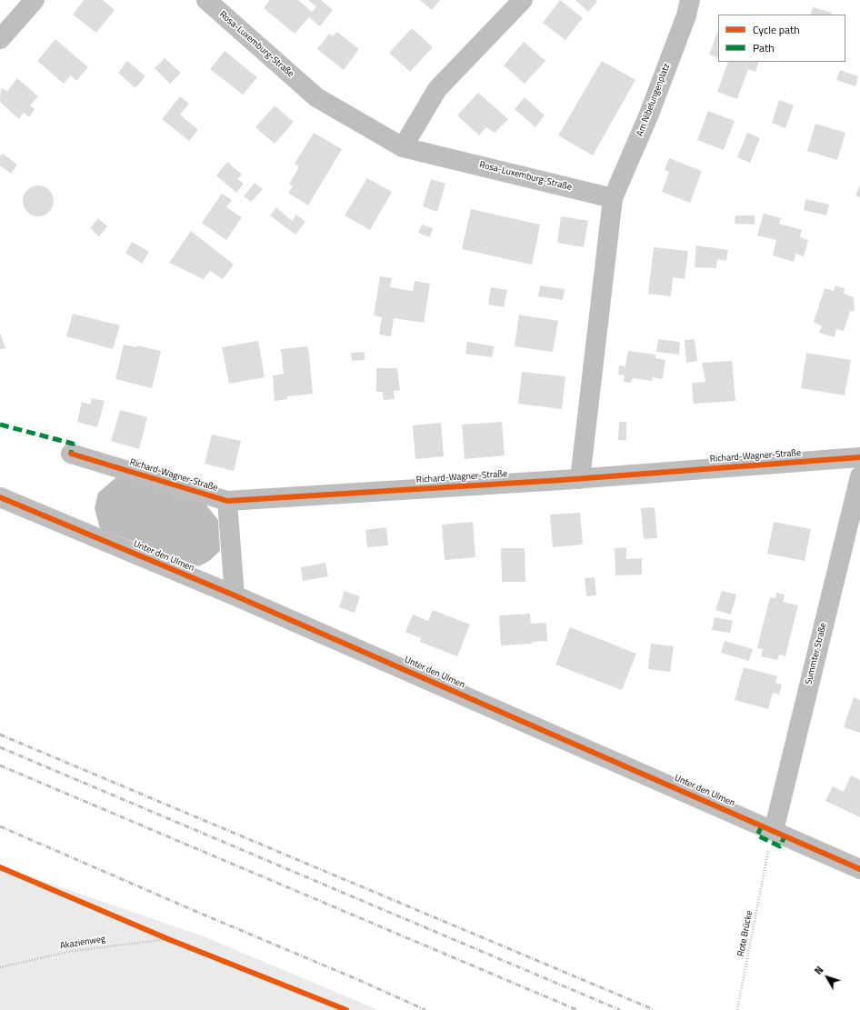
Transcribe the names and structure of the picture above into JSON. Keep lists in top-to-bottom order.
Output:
{
  "streets": {
    "street": [
      "Rosa-Luxemburg-Straße",
      "Am Nibelungenplatz",
      "Richard-Wagner-Straße",
      "Unter den Ulmen",
      "Summter Straße"
    ],
    "path": ["Rote Brücke", "Akazienweg"]
  },
  "crossings": [
    ["Rosa-Luxemburg-Straße", "Am Nibelungenplatz"],
    ["Unter den Ulmen", "Summter Straße"]
  ],
  "legend": ["Cycle path", "Path"],
  "north": "top left"
}
